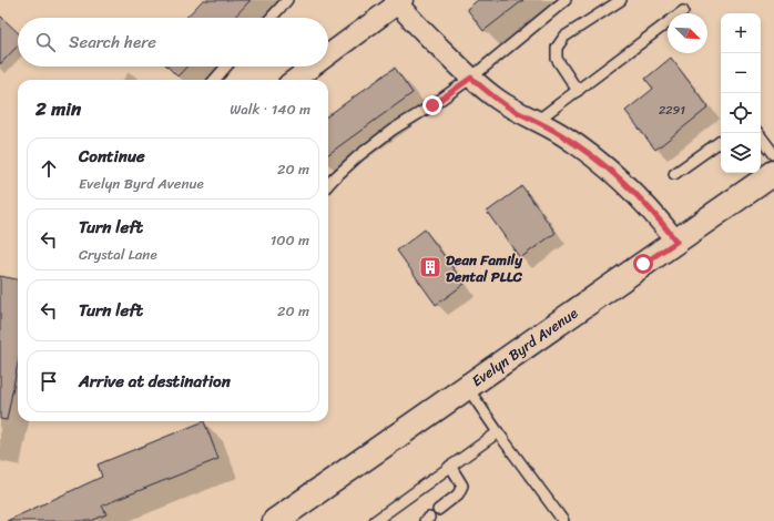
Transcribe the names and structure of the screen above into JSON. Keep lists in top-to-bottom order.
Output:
{
  "streets": {
    "street": ["Evelyn Byrd Avenue"]
  },
  "places": {
    "building": ["Dean Family Dental PLLC"]
  },
  "house_numbers": ["2291"],
  "north": "bottom right",
  "page": {
    "map_buttons": ["+", "−"],
    "search": "Search here",
    "heading": ["2 min", "Walk · 140 m"],
    "list": [
      ["Continue", "Evelyn Byrd Avenue", "20 m"],
      ["Turn left", "Crystal Lane", "100 m"],
      ["Turn left", "20 m"],
      "Arrive at destination"
    ]
  }
}
